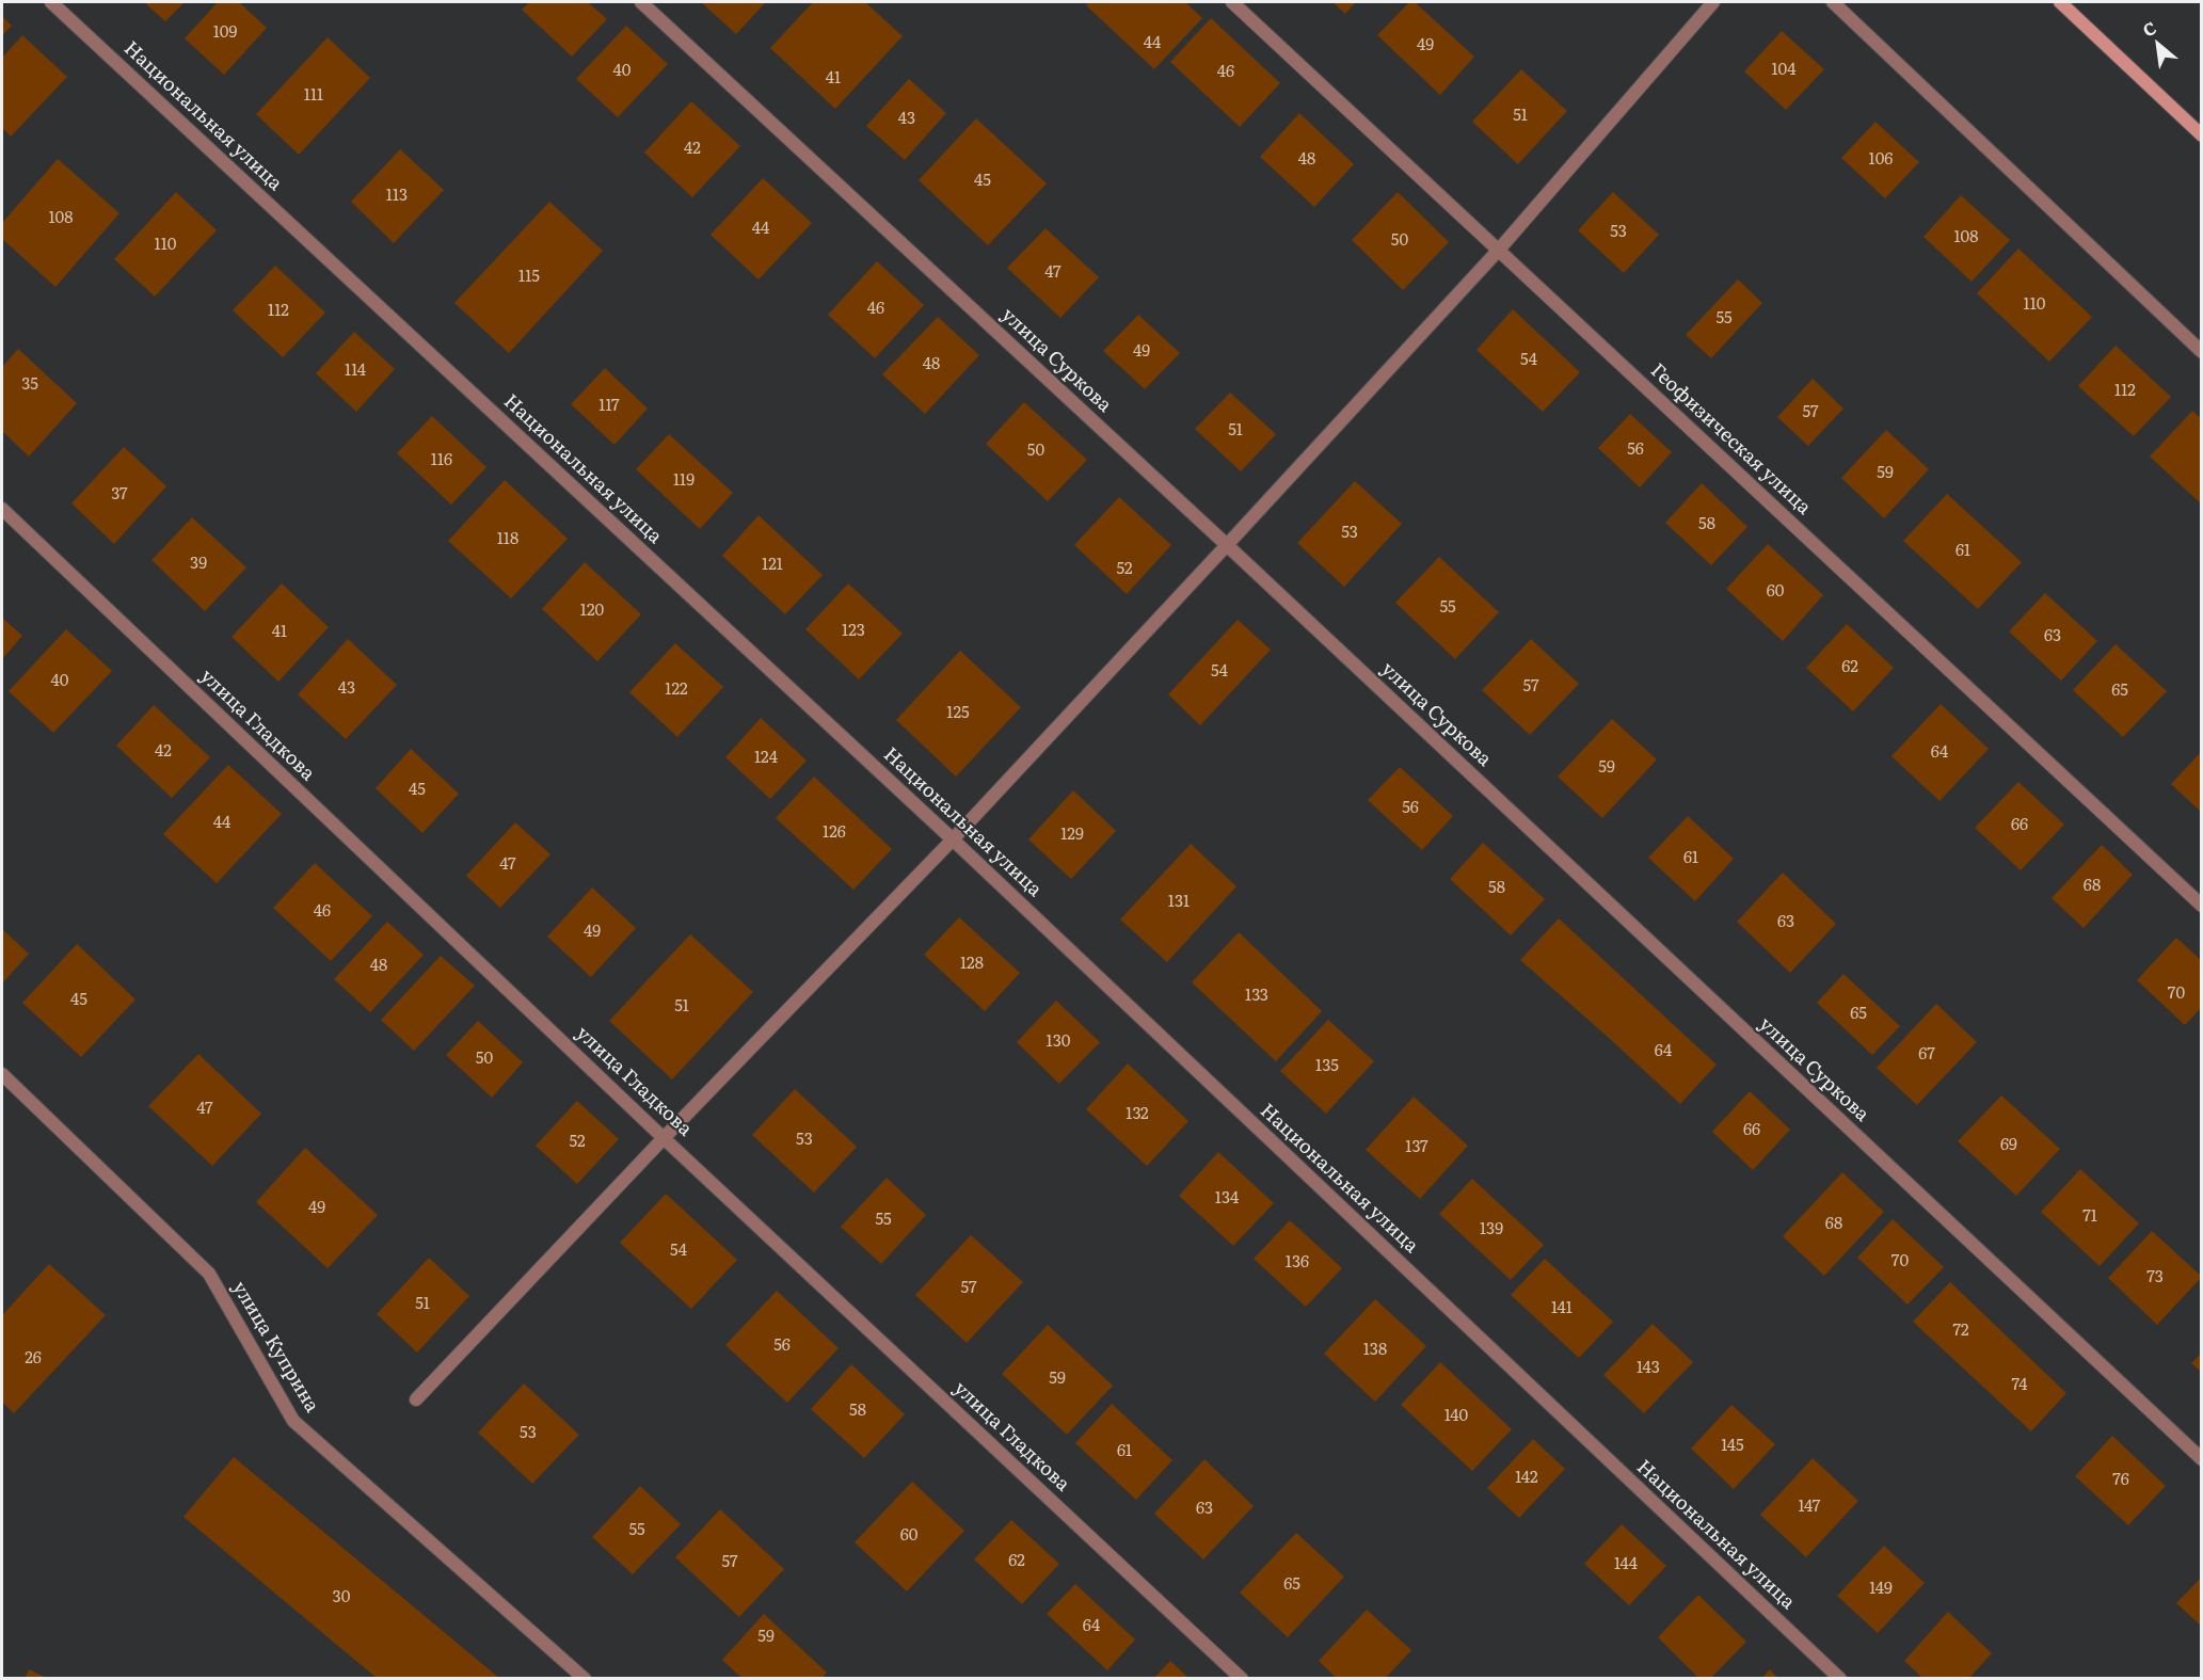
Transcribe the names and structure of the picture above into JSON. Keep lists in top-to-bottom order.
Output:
{
  "streets": {
    "street": [
      "Национальная улица",
      "улица Суркова",
      "Геофизическая улица",
      "улица Гладкова",
      "улица Куприна"
    ]
  },
  "house_numbers": [
    "109",
    "44",
    "49",
    "104",
    "40",
    "46",
    "41",
    "111",
    "51",
    "43",
    "42",
    "48",
    "106",
    "45",
    "113",
    "108",
    "44",
    "53",
    "108",
    "50",
    "110",
    "47",
    "115",
    "110",
    "46",
    "112",
    "55",
    "49",
    "54",
    "48",
    "114",
    "35",
    "112",
    "117",
    "57",
    "51",
    "56",
    "50",
    "116",
    "59",
    "119",
    "37",
    "58",
    "53",
    "118",
    "61",
    "39",
    "121",
    "52",
    "60",
    "55",
    "120",
    "123",
    "41",
    "63",
    "62",
    "54",
    "40",
    "57",
    "43",
    "122",
    "65",
    "125",
    "42",
    "64",
    "124",
    "59",
    "45",
    "56",
    "44",
    "66",
    "126",
    "129",
    "61",
    "47",
    "68",
    "58",
    "131",
    "46",
    "63",
    "49",
    "128",
    "48",
    "70",
    "133",
    "45",
    "51",
    "65",
    "130",
    "64",
    "67",
    "50",
    "135",
    "47",
    "132",
    "66",
    "53",
    "52",
    "69",
    "137",
    "134",
    "49",
    "71",
    "55",
    "68",
    "139",
    "54",
    "70",
    "136",
    "73",
    "57",
    "51",
    "141",
    "72",
    "56",
    "138",
    "26",
    "143",
    "59",
    "74",
    "58",
    "140",
    "53",
    "145",
    "61",
    "142",
    "76",
    "147",
    "63",
    "55",
    "60",
    "62",
    "57",
    "144",
    "65",
    "149",
    "30",
    "64",
    "59"
  ],
  "north": "top left"
}
